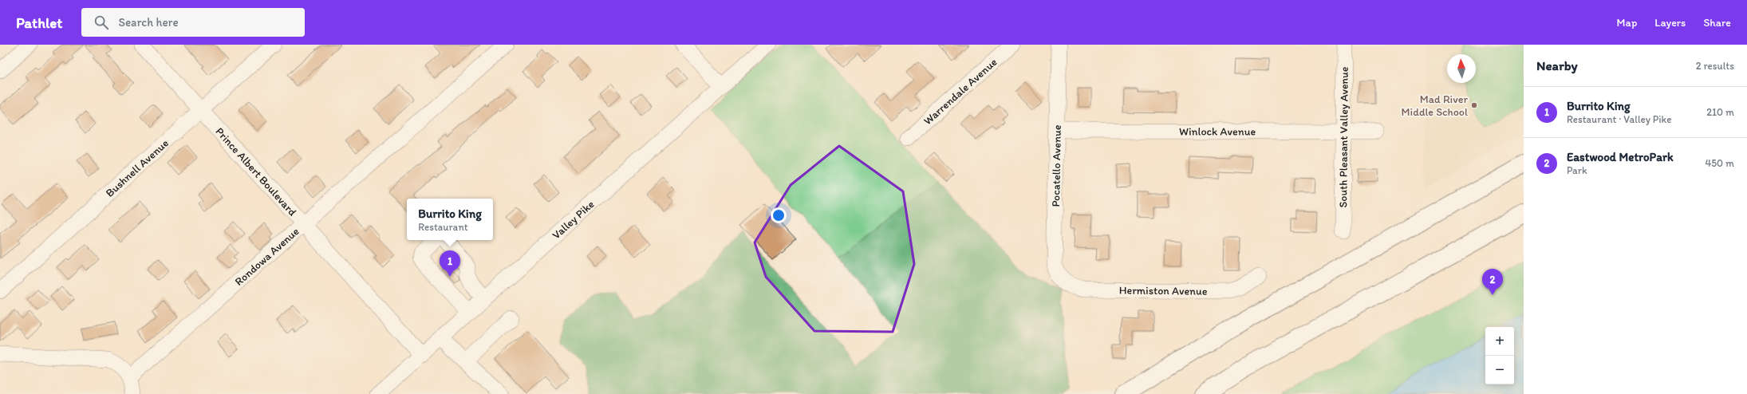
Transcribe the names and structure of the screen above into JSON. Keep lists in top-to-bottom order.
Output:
{
  "streets": {
    "street": [
      "Warrendale Avenue",
      "Winlock Avenue",
      "South Pleasant Valley Avenue",
      "Pocatello Avenue",
      "Bushnell Avenue",
      "Prince Albert Boulevard",
      "Valley Pike",
      "Rondowa Avenue",
      "Hermiston Avenue"
    ]
  },
  "crossings": [
    ["Winlock Avenue", "South Pleasant Valley Avenue"],
    ["Winlock Avenue", "Pocatello Avenue"],
    ["Pocatello Avenue", "Hermiston Avenue"],
    ["Bushnell Avenue", "Prince Albert Boulevard"],
    ["Prince Albert Boulevard", "Valley Pike"],
    ["Prince Albert Boulevard", "Rondowa Avenue"]
  ],
  "places": ["Mad River Middle School"],
  "north": "top",
  "page": {
    "header": "Pathlet",
    "search": "Search here",
    "nav": ["Map", "Layers", "Share"],
    "heading": ["Nearby", "2 results"],
    "list": [
      {
        "mark": "1",
        "name": "Burrito King",
        "note": "Restaurant · Valley Pike",
        "value": "210 m"
      },
      {
        "mark": "2",
        "name": "Eastwood MetroPark",
        "note": "Park",
        "value": "450 m"
      }
    ],
    "popup": ["Burrito King", "Restaurant"],
    "pins": ["1", "2"],
    "map_buttons": ["+", "−"]
  }
}
